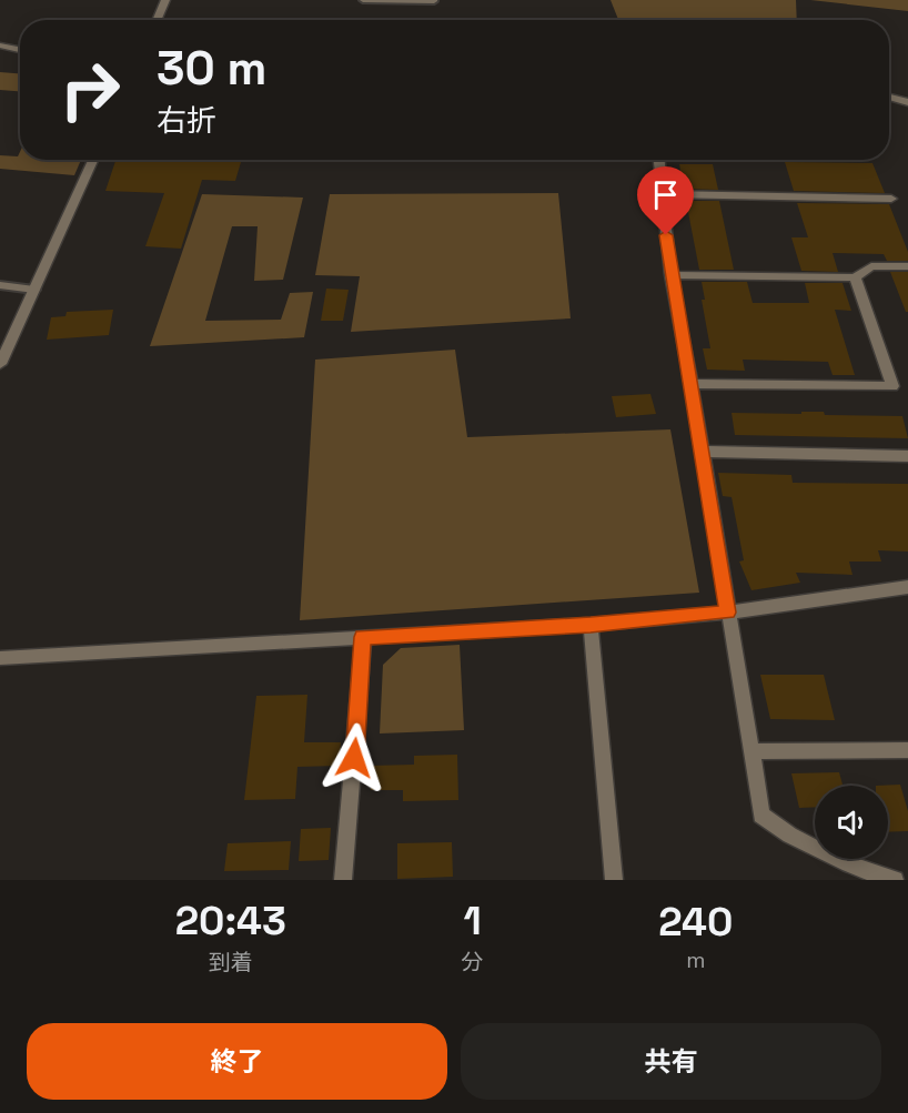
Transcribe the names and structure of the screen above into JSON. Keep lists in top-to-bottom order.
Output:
{
  "page": {
    "turn": ["30 m", "右折"],
    "eta": [
      "20:43",
      "到着",
      "1",
      "分",
      "240",
      "m"
    ],
    "buttons": ["終了", "共有"]
  }
}
